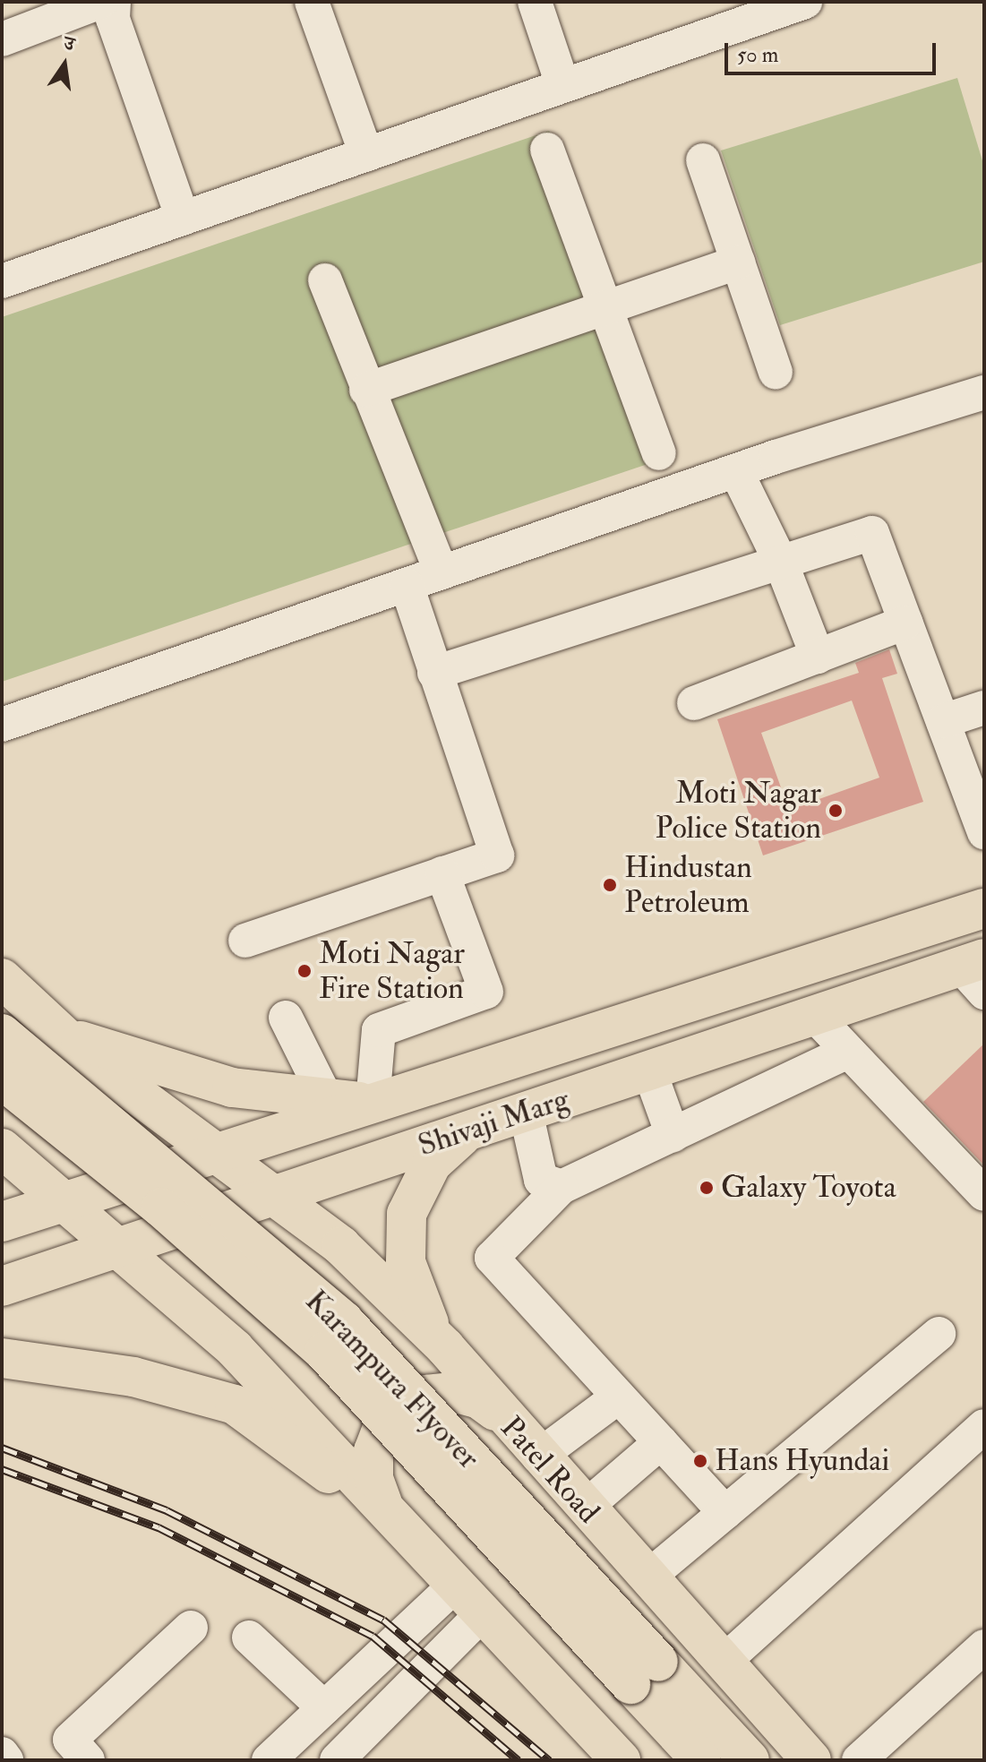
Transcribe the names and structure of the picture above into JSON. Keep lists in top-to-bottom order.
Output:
{
  "streets": {
    "main road": ["Shivaji Marg", "Karampura Flyover", "Patel Road"]
  },
  "crossings": [
    ["Shivaji Marg", "Patel Road"]
  ],
  "places": [
    "Moti Nagar Police Station",
    "Hindustan Petroleum",
    "Moti Nagar Fire Station",
    "Galaxy Toyota",
    "Hans Hyundai"
  ],
  "scale_bar": "50 m",
  "north": "top"
}
